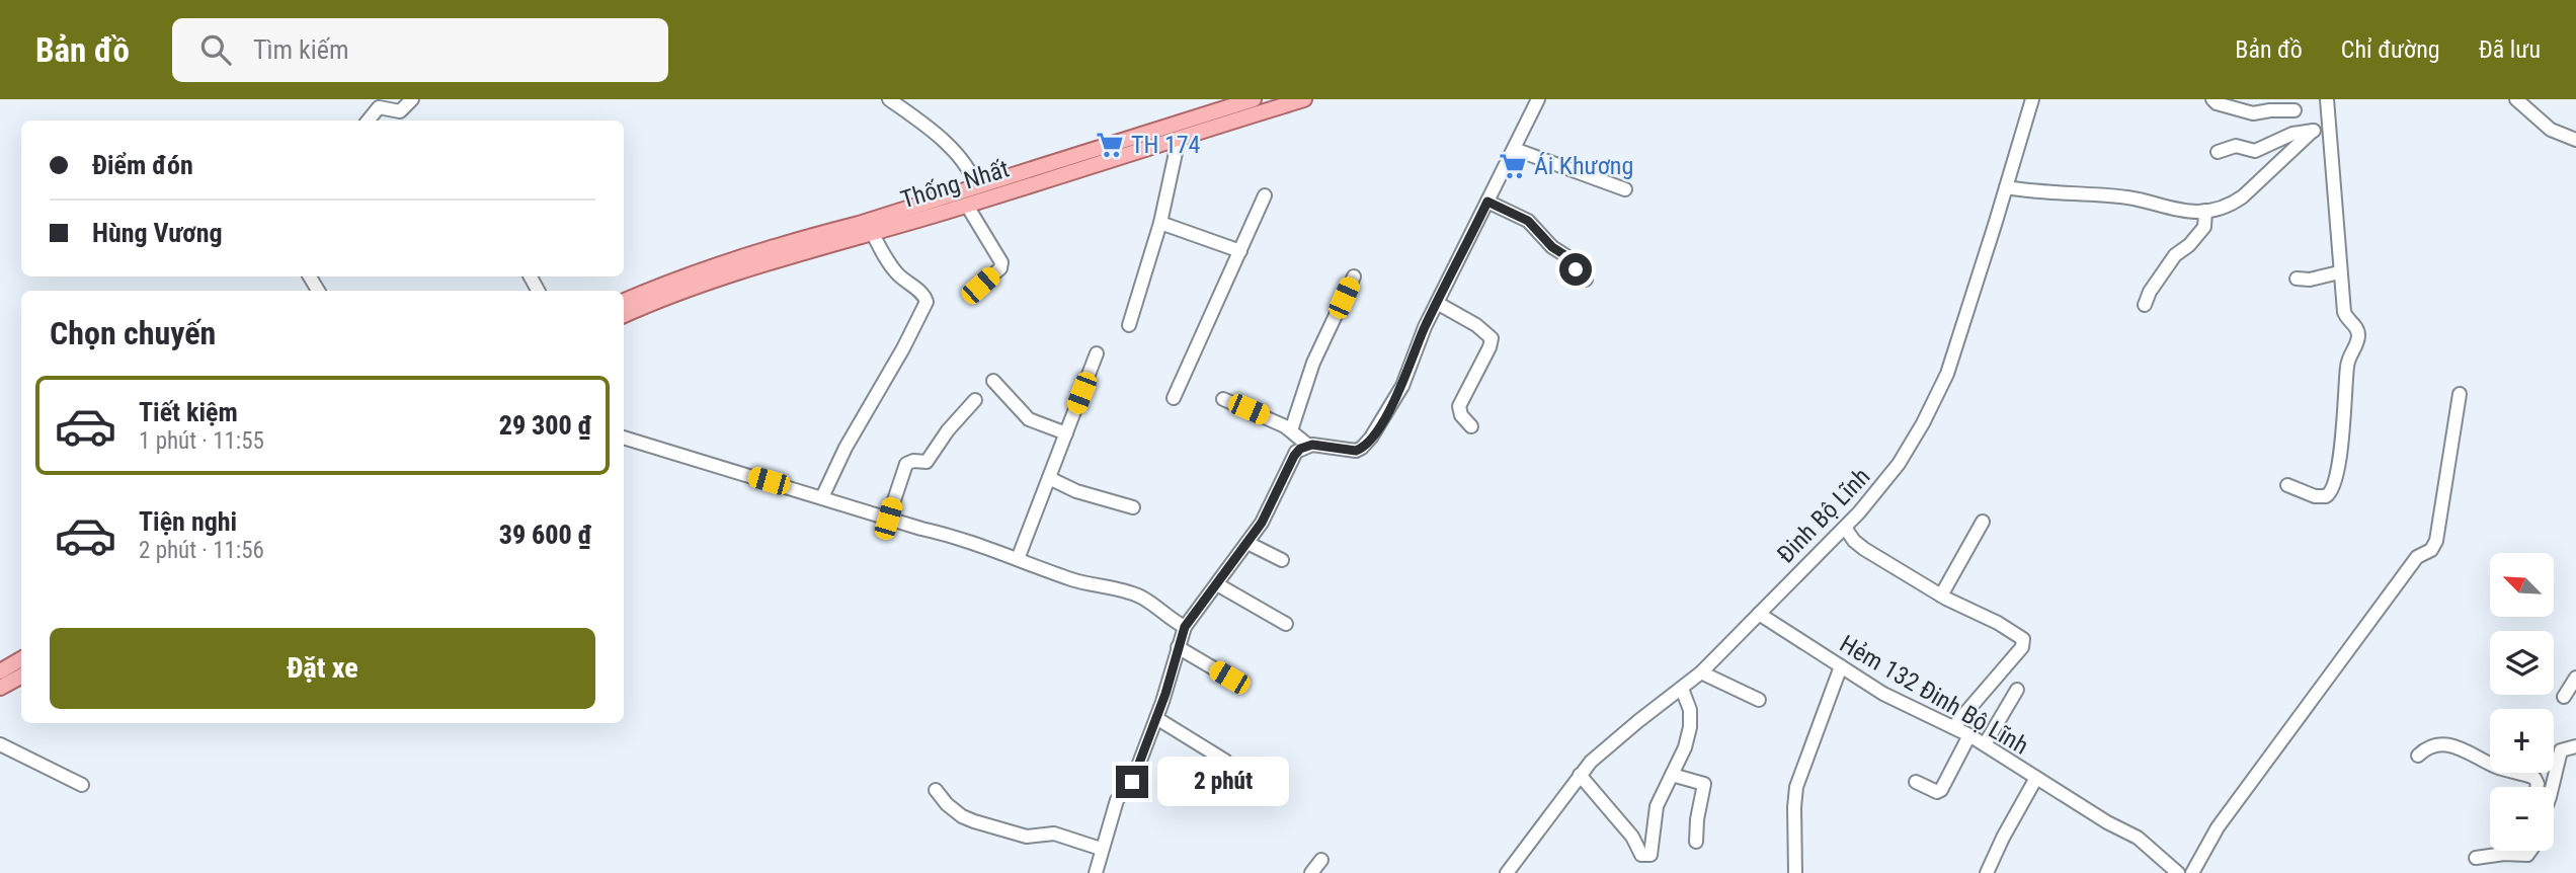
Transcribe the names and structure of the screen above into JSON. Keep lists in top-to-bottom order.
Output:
{
  "streets": {
    "main road": ["Thống Nhất"],
    "street": ["Đinh Bộ Lĩnh", "Hẻm 132 Đinh Bộ Lĩnh"]
  },
  "crossings": [
    ["Đinh Bộ Lĩnh", "Hẻm 132 Đinh Bộ Lĩnh"]
  ],
  "places": {
    "supermarket": ["TH 174", "Ái Khương"]
  },
  "north": "top left",
  "page": {
    "header": "Bản đồ",
    "search": "Tìm kiếm",
    "nav": ["Bản đồ", "Chỉ đường", "Đã lưu"],
    "banner": ["Điểm đón", "Hùng Vương"],
    "heading": "Chọn chuyến",
    "list": [
      {
        "name": "Tiết kiệm",
        "note": "1 phút · 11:55",
        "value": "29 300 ₫"
      },
      {
        "name": "Tiện nghi",
        "note": "2 phút · 11:56",
        "value": "39 600 ₫"
      }
    ],
    "map_buttons": ["+", "−"],
    "buttons": "Đặt xe",
    "bubble": "2 phút"
  }
}
